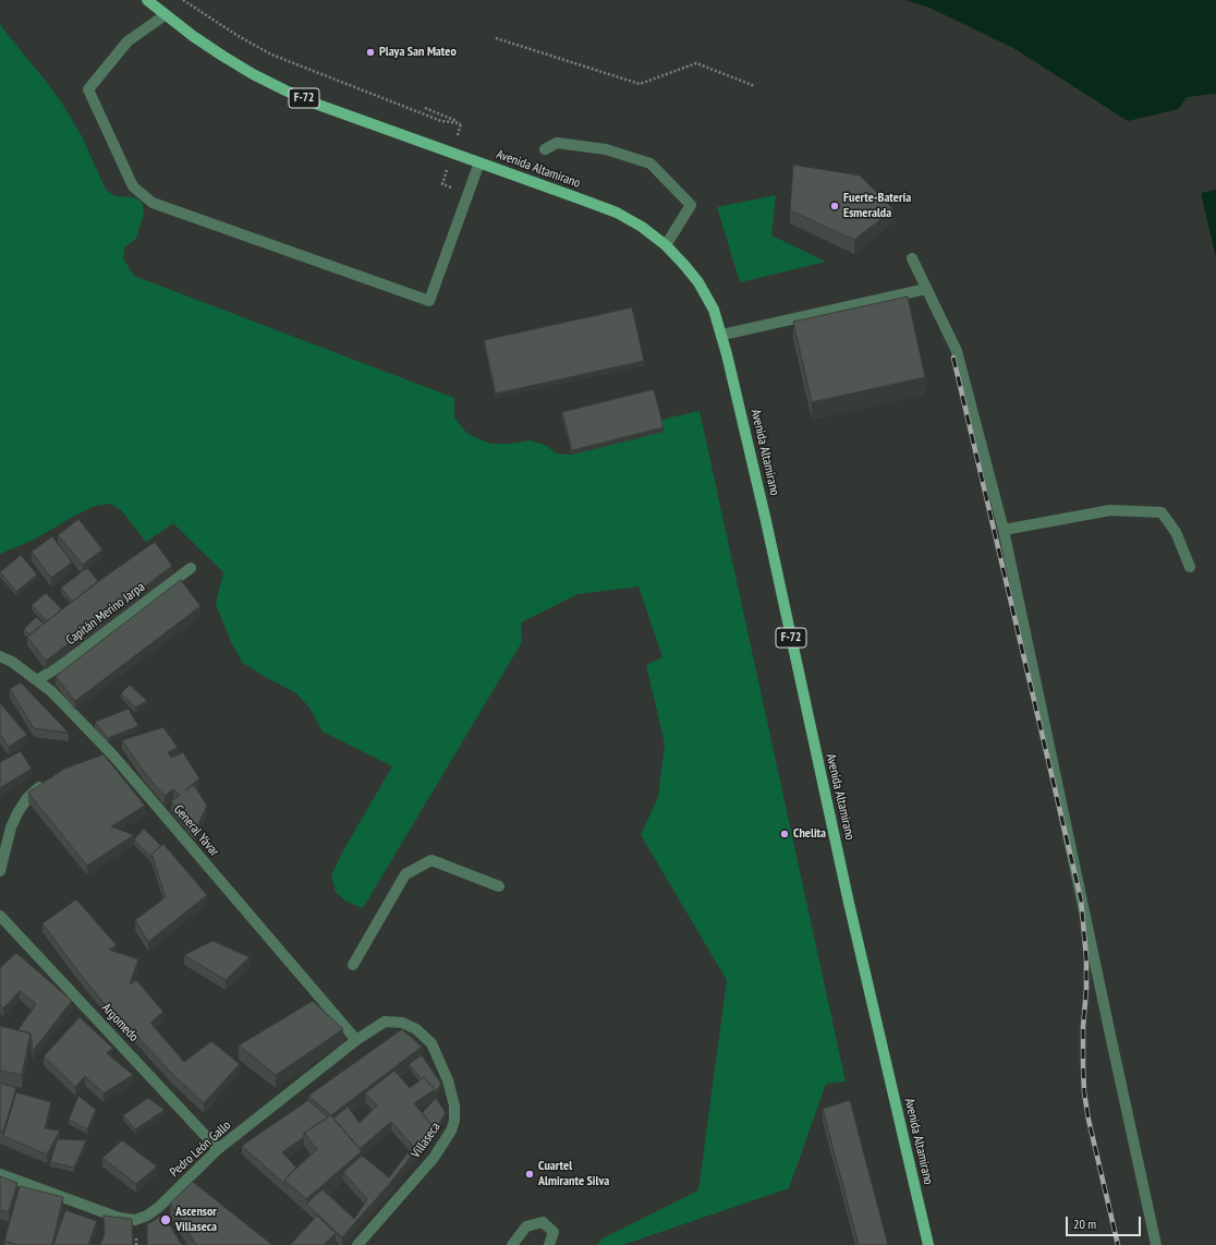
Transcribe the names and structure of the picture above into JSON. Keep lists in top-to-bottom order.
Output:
{
  "streets": {
    "main road": ["F-72", "Avenida Altamirano"],
    "street": [
      "Capitán Merino Jarpa",
      "General Yávar",
      "Argomedo",
      "Villaseca",
      "Pedro León Gallo"
    ]
  },
  "crossings": [
    ["Capitán Merino Jarpa", "General Yávar"],
    ["General Yávar", "Pedro León Gallo"],
    ["Argomedo", "Pedro León Gallo"],
    ["Villaseca", "Pedro León Gallo"]
  ],
  "places": [
    "Playa San Mateo",
    "Fuerte-Batería Esmeralda",
    "Chelita",
    "Cuartel Almirante Silva",
    "Ascensor Villaseca"
  ],
  "scale_bar": "20 m"
}
